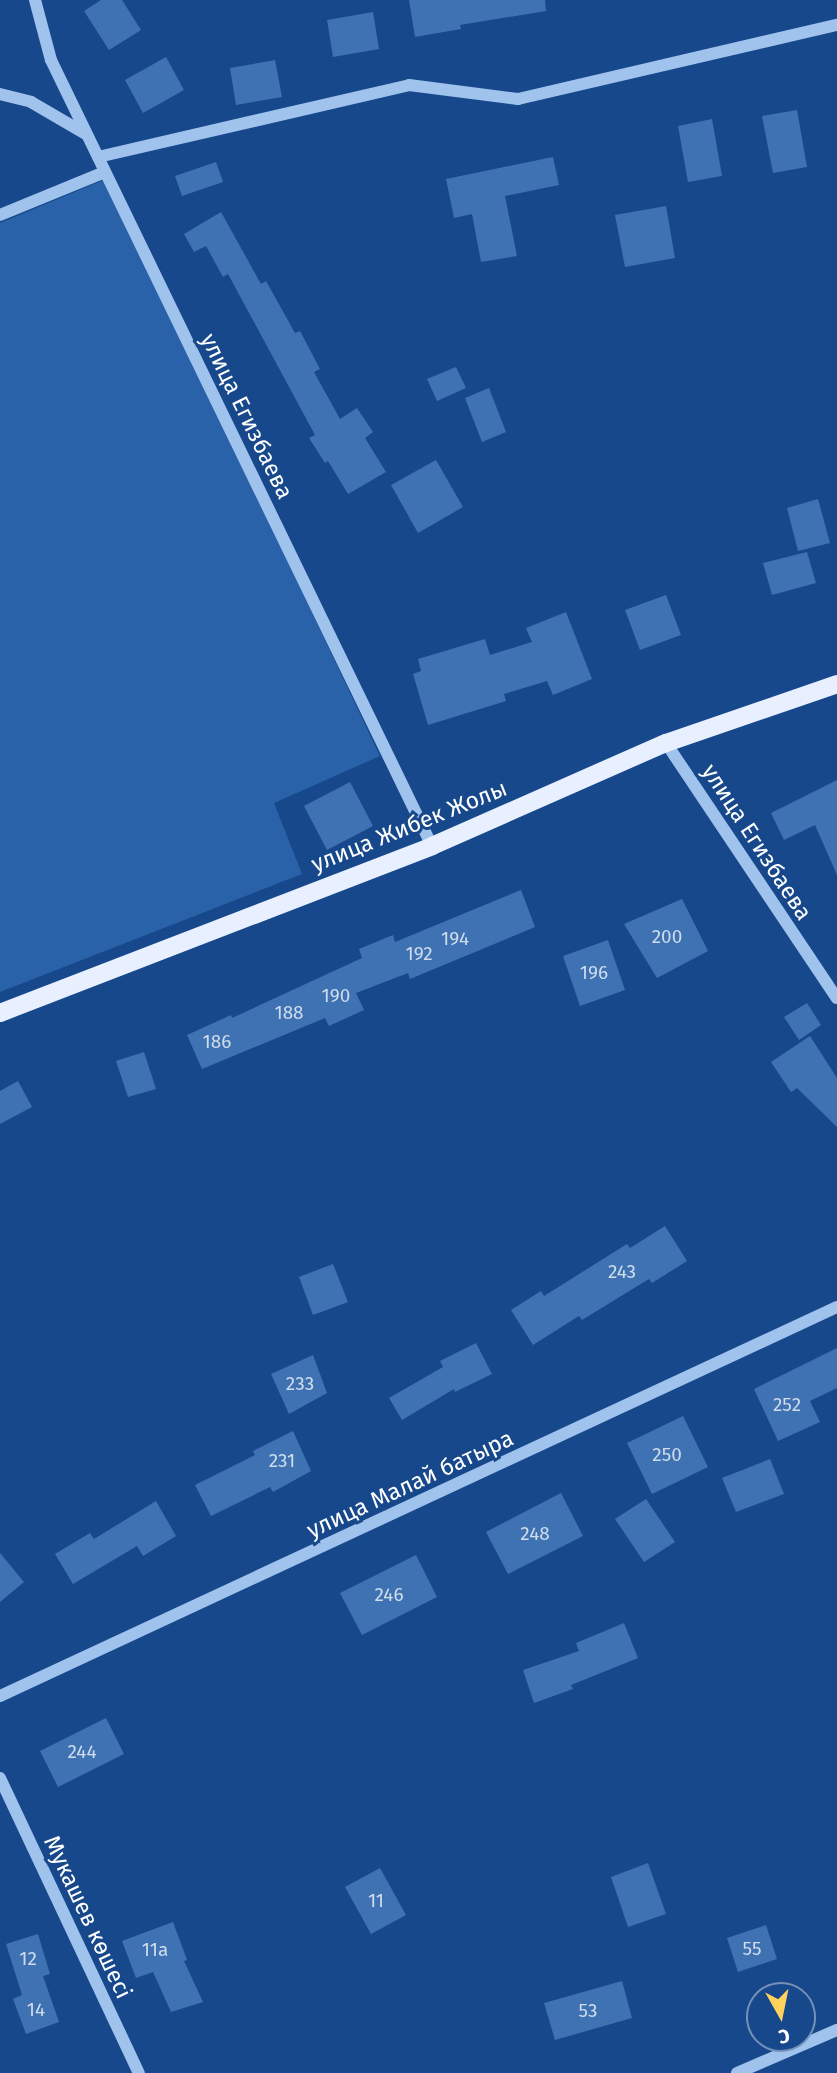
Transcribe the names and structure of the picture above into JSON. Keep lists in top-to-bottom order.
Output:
{
  "streets": {
    "main road": ["улица Жибек Жолы"],
    "street": ["улица Егизбаева", "улица Малай батыра", "Мукашев көшесі"]
  },
  "crossings": [
    ["улица Егизбаева", "улица Жибек Жолы"]
  ],
  "house_numbers": [
    "200",
    "194",
    "192",
    "196",
    "190",
    "188",
    "186",
    "243",
    "233",
    "252",
    "250",
    "231",
    "248",
    "246",
    "244",
    "11",
    "55",
    "11а",
    "12",
    "14",
    "53"
  ],
  "north": "bottom"
}
